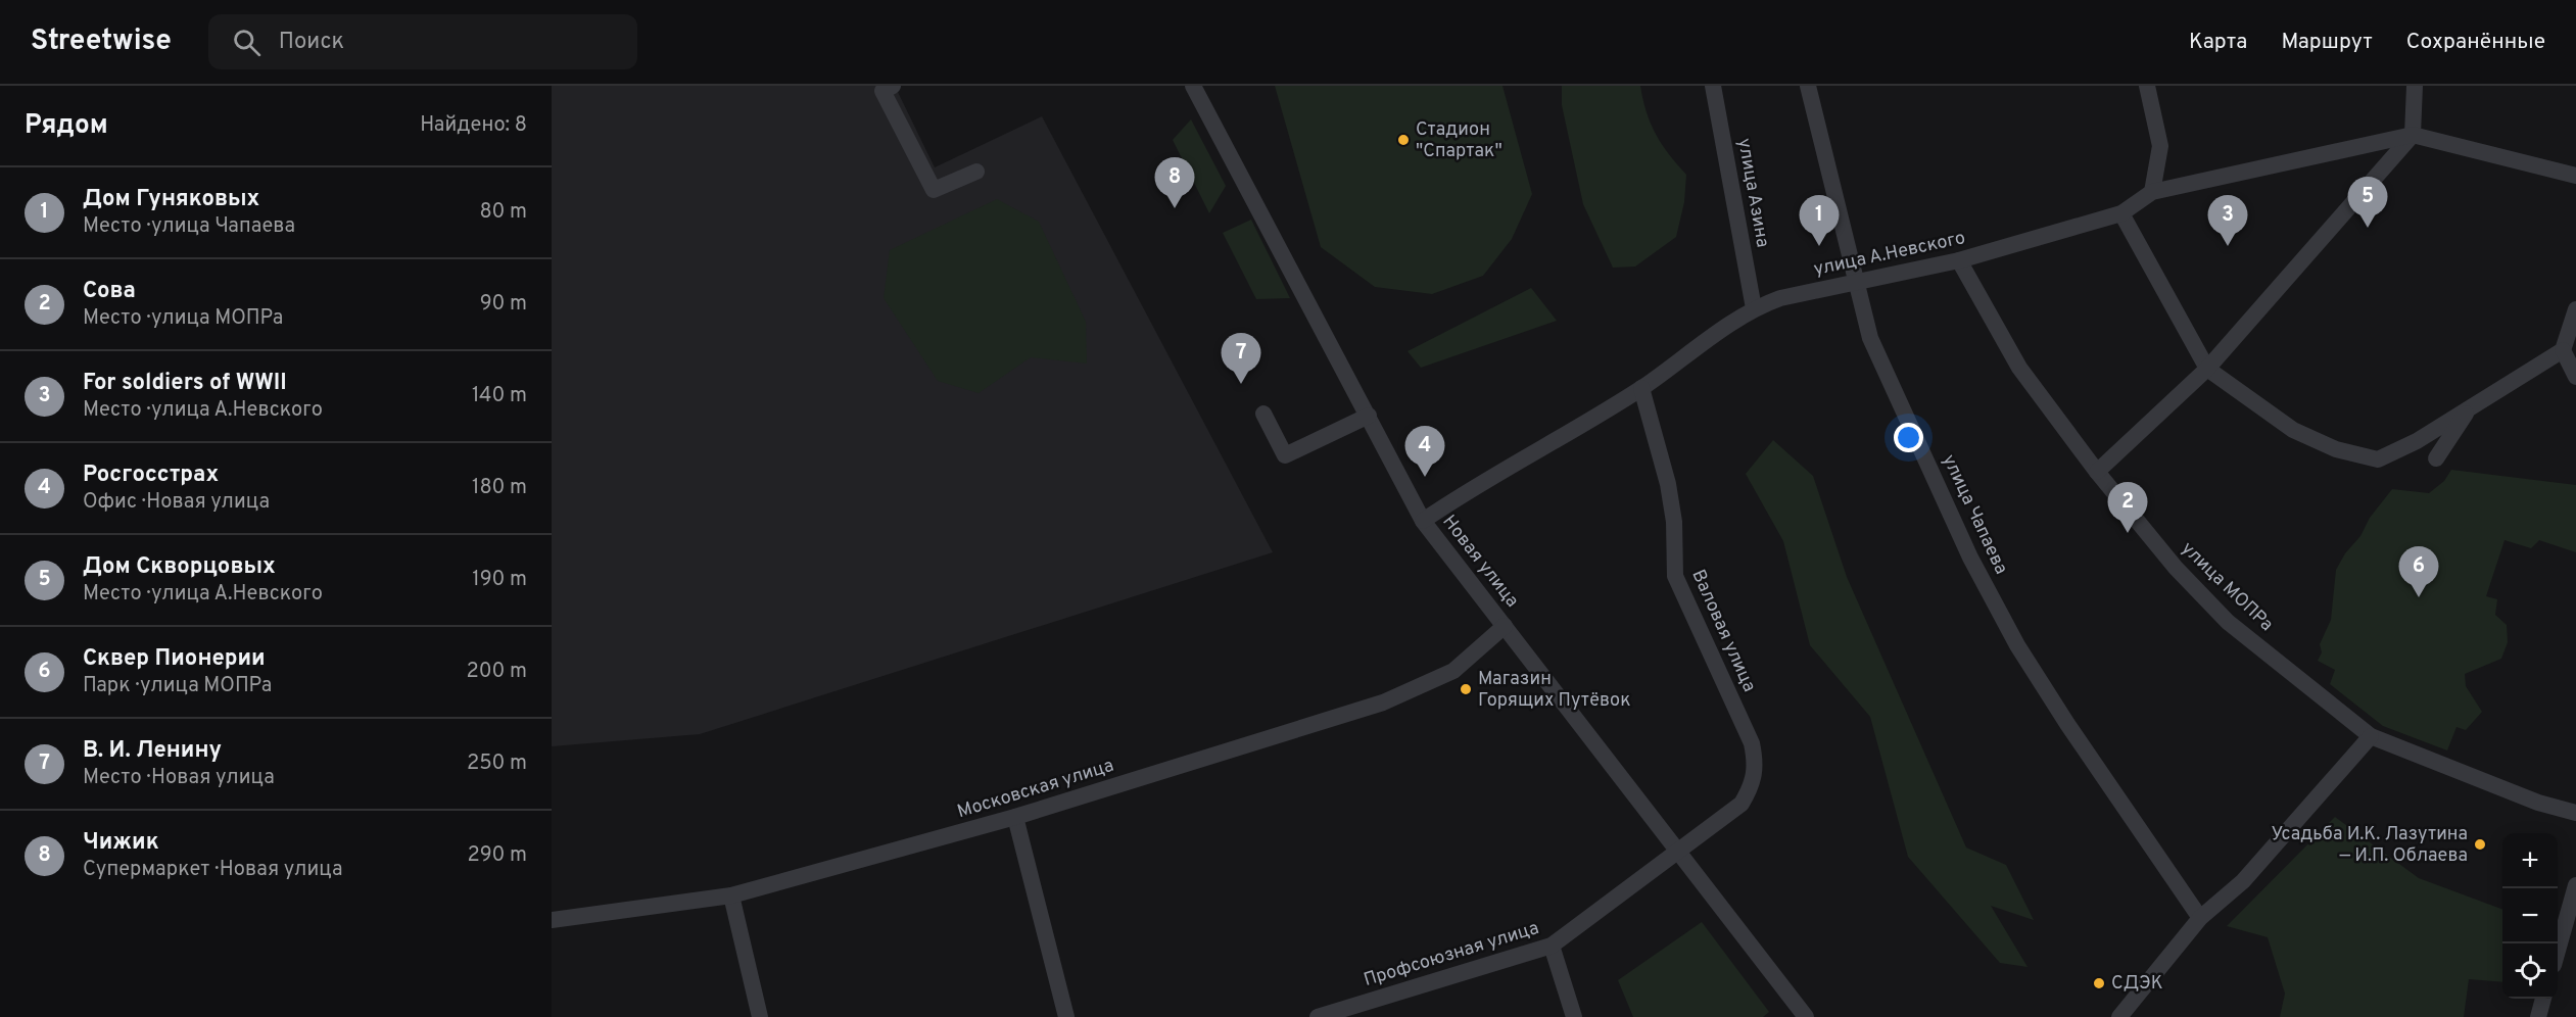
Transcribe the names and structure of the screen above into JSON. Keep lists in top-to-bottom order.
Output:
{
  "streets": {
    "street": [
      "улица Азина",
      "улица А.Невского",
      "улица Чапаева",
      "Новая улица",
      "улица МОПРа",
      "Валовая улица",
      "Московская улица",
      "Профсоюзная улица"
    ]
  },
  "crossings": [
    ["улица Азина", "улица А.Невского"],
    ["улица А.Невского", "улица Чапаева"],
    ["улица А.Невского", "Новая улица"],
    ["улица А.Невского", "улица МОПРа"],
    ["улица А.Невского", "Валовая улица"],
    ["Новая улица", "Валовая улица"],
    ["Новая улица", "Московская улица"],
    ["Новая улица", "Профсоюзная улица"],
    ["Валовая улица", "Профсоюзная улица"]
  ],
  "places": [
    "Стадион \"Спартак\"",
    "Магазин Горящих Путёвок",
    "Усадьба И.К. Лазутина — И.П. Облаева",
    "СДЭК"
  ],
  "page": {
    "header": "Streetwise",
    "search": "Поиск",
    "nav": ["Карта", "Маршрут", "Сохранённые"],
    "heading": ["Рядом", "Найдено: 8"],
    "pins": [
      "8",
      "5",
      "1",
      "3",
      "7",
      "4",
      "2",
      "6"
    ],
    "list": [
      {
        "mark": "1",
        "name": "Дом Гуняковых",
        "note": "Место · улица Чапаева",
        "value": "80 m"
      },
      {
        "mark": "2",
        "name": "Сова",
        "note": "Место · улица МОПРа",
        "value": "90 m"
      },
      {
        "mark": "3",
        "name": "For soldiers of WWII",
        "note": "Место · улица А.Невского",
        "value": "140 m"
      },
      {
        "mark": "4",
        "name": "Росгосстрах",
        "note": "Офис · Новая улица",
        "value": "180 m"
      },
      {
        "mark": "5",
        "name": "Дом Скворцовых",
        "note": "Место · улица А.Невского",
        "value": "190 m"
      },
      {
        "mark": "6",
        "name": "Сквер Пионерии",
        "note": "Парк · улица МОПРа",
        "value": "200 m"
      },
      {
        "mark": "7",
        "name": "В. И. Ленину",
        "note": "Место · Новая улица",
        "value": "250 m"
      },
      {
        "mark": "8",
        "name": "Чижик",
        "note": "Супермаркет · Новая улица",
        "value": "290 m"
      }
    ],
    "map_buttons": ["+", "−"]
  }
}
